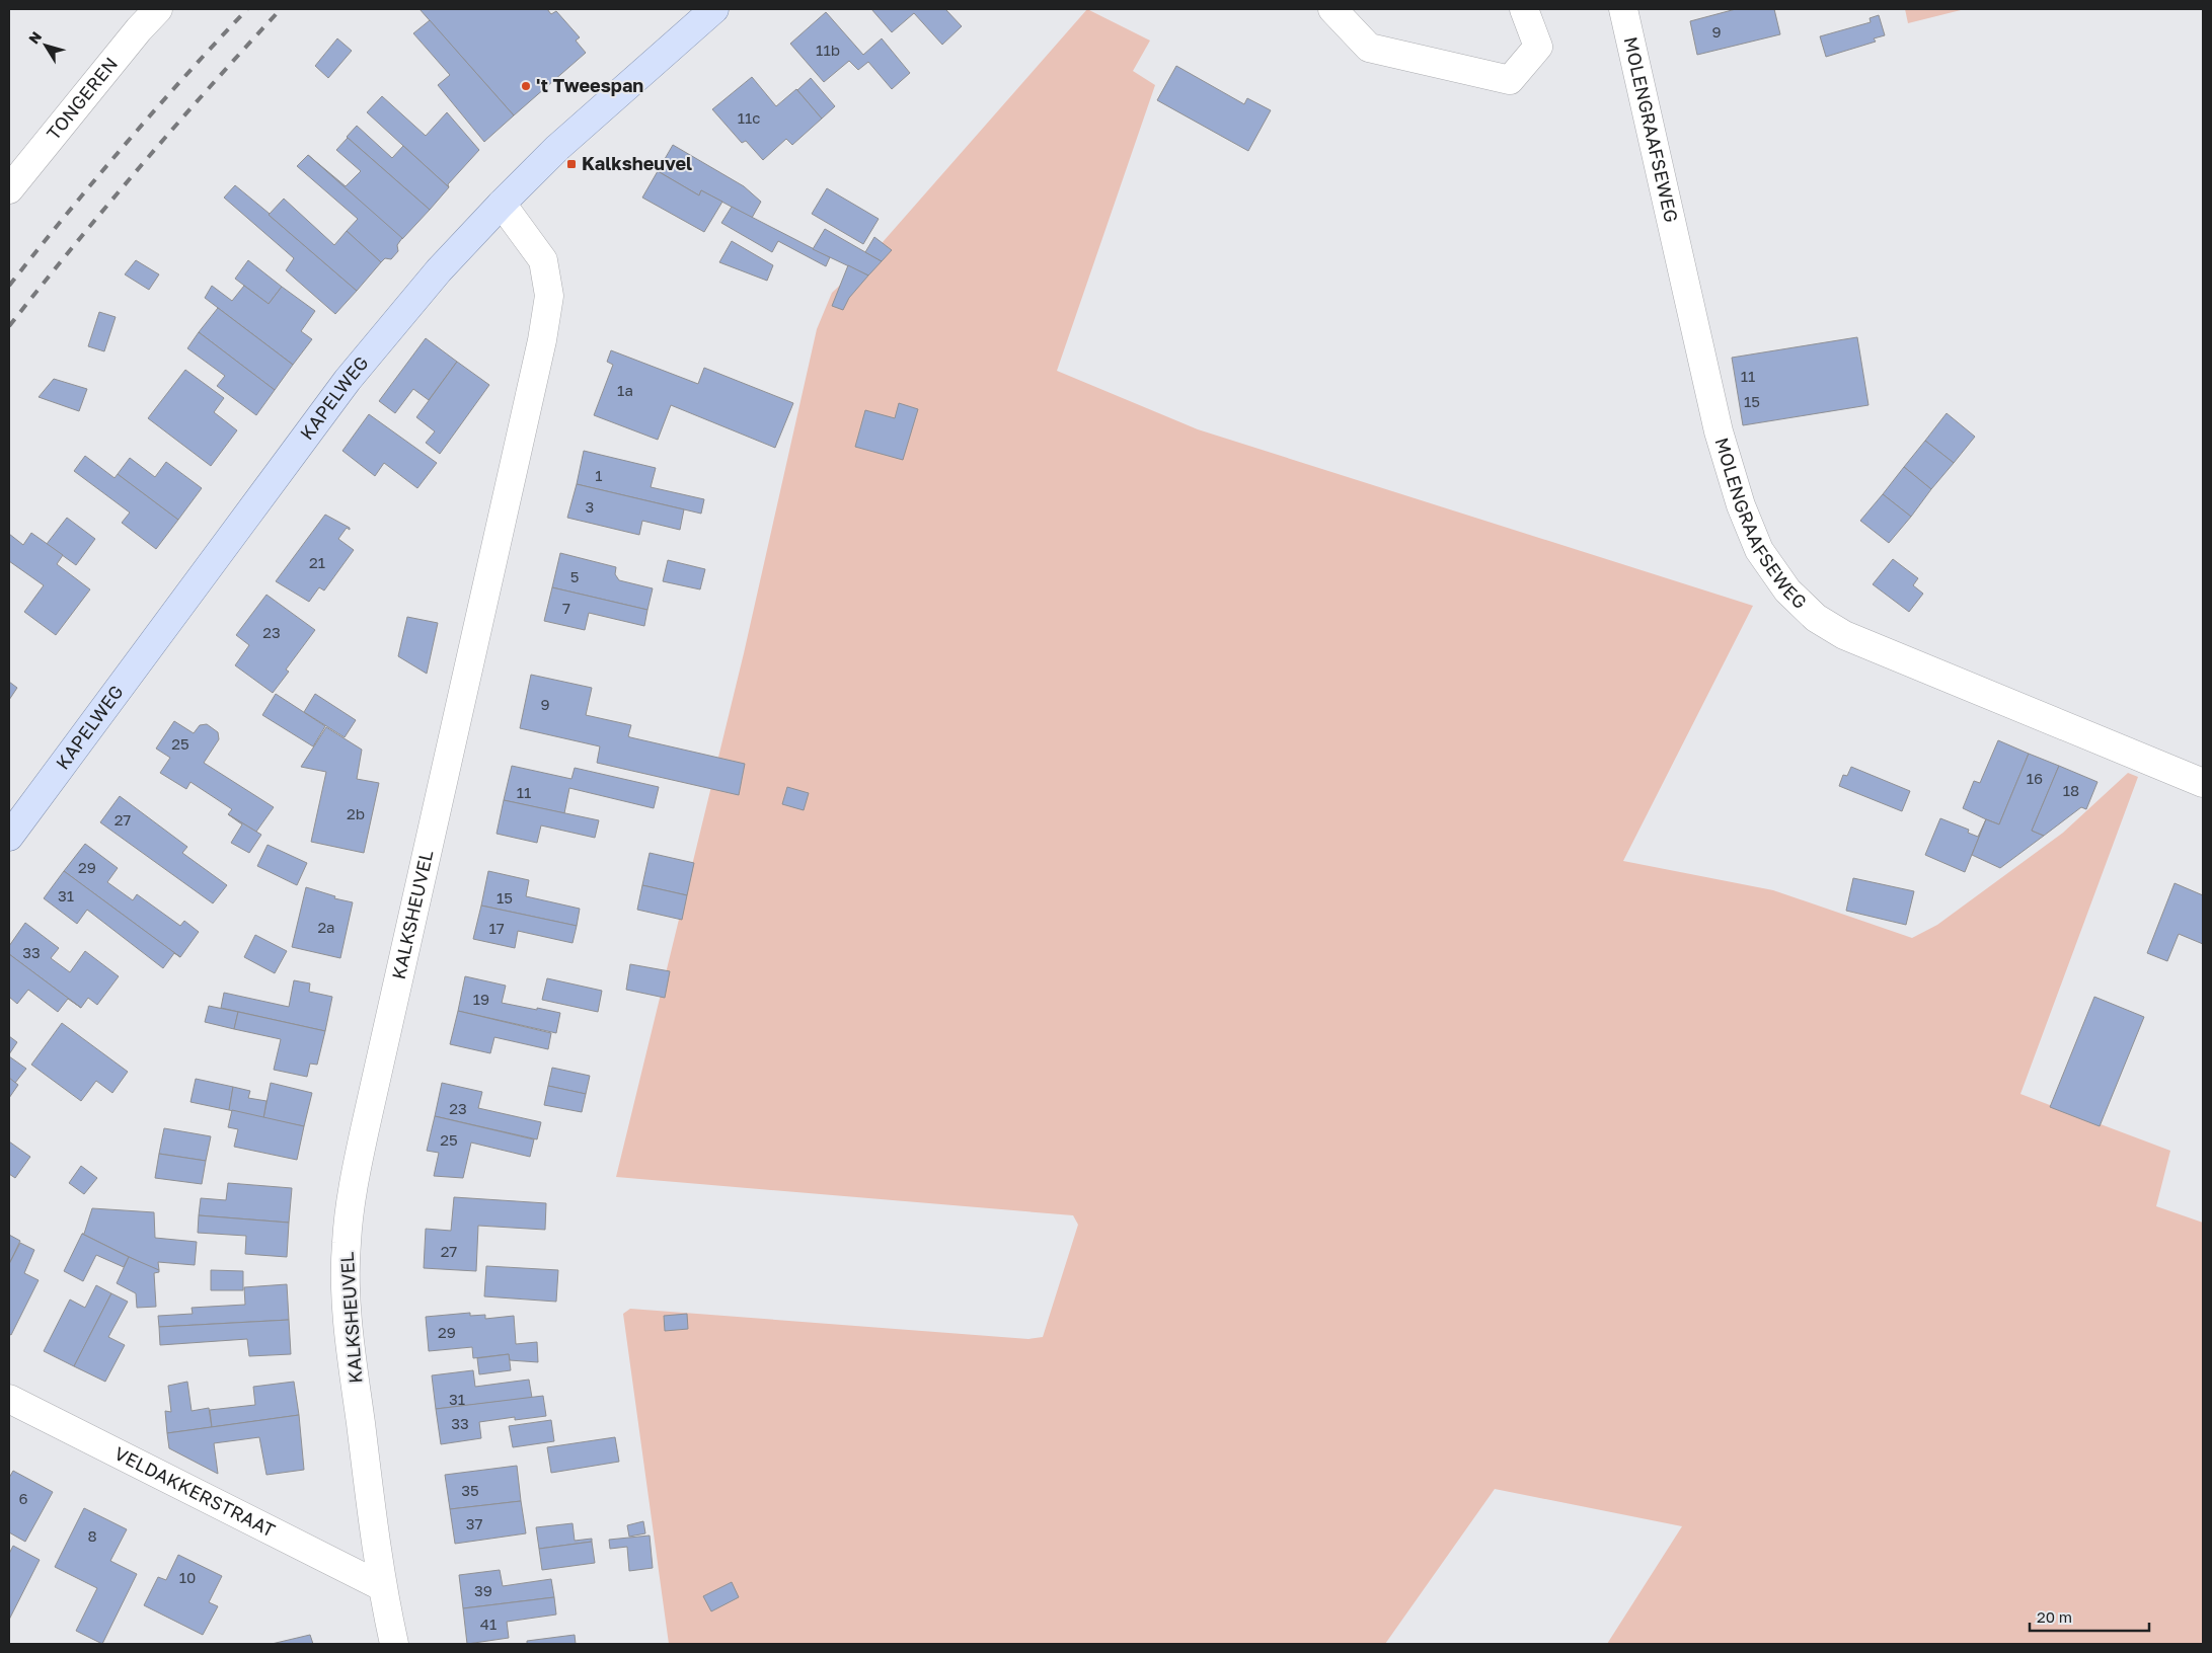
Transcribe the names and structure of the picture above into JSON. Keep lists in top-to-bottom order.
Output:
{
  "streets": {
    "main road": ["KAPELWEG"],
    "street": [
      "TONGEREN",
      "MOLENGRAAFSEWEG",
      "KALKSHEUVEL",
      "VELDAKKERSTRAAT"
    ]
  },
  "crossings": [
    ["KAPELWEG", "KALKSHEUVEL"],
    ["KALKSHEUVEL", "VELDAKKERSTRAAT"]
  ],
  "places": {
    "other": ["'t Tweespan"],
    "transit": ["Kalksheuvel"]
  },
  "house_numbers": [
    "9",
    "11b",
    "11c",
    "11",
    "1a",
    "15",
    "1",
    "3",
    "21",
    "5",
    "7",
    "23",
    "9",
    "25",
    "16",
    "18",
    "11",
    "2b",
    "27",
    "29",
    "31",
    "15",
    "2a",
    "17",
    "33",
    "19",
    "23",
    "25",
    "27",
    "29",
    "31",
    "33",
    "35",
    "6",
    "37",
    "8",
    "10",
    "39",
    "41"
  ],
  "scale_bar": "20 m",
  "north": "top left"
}
